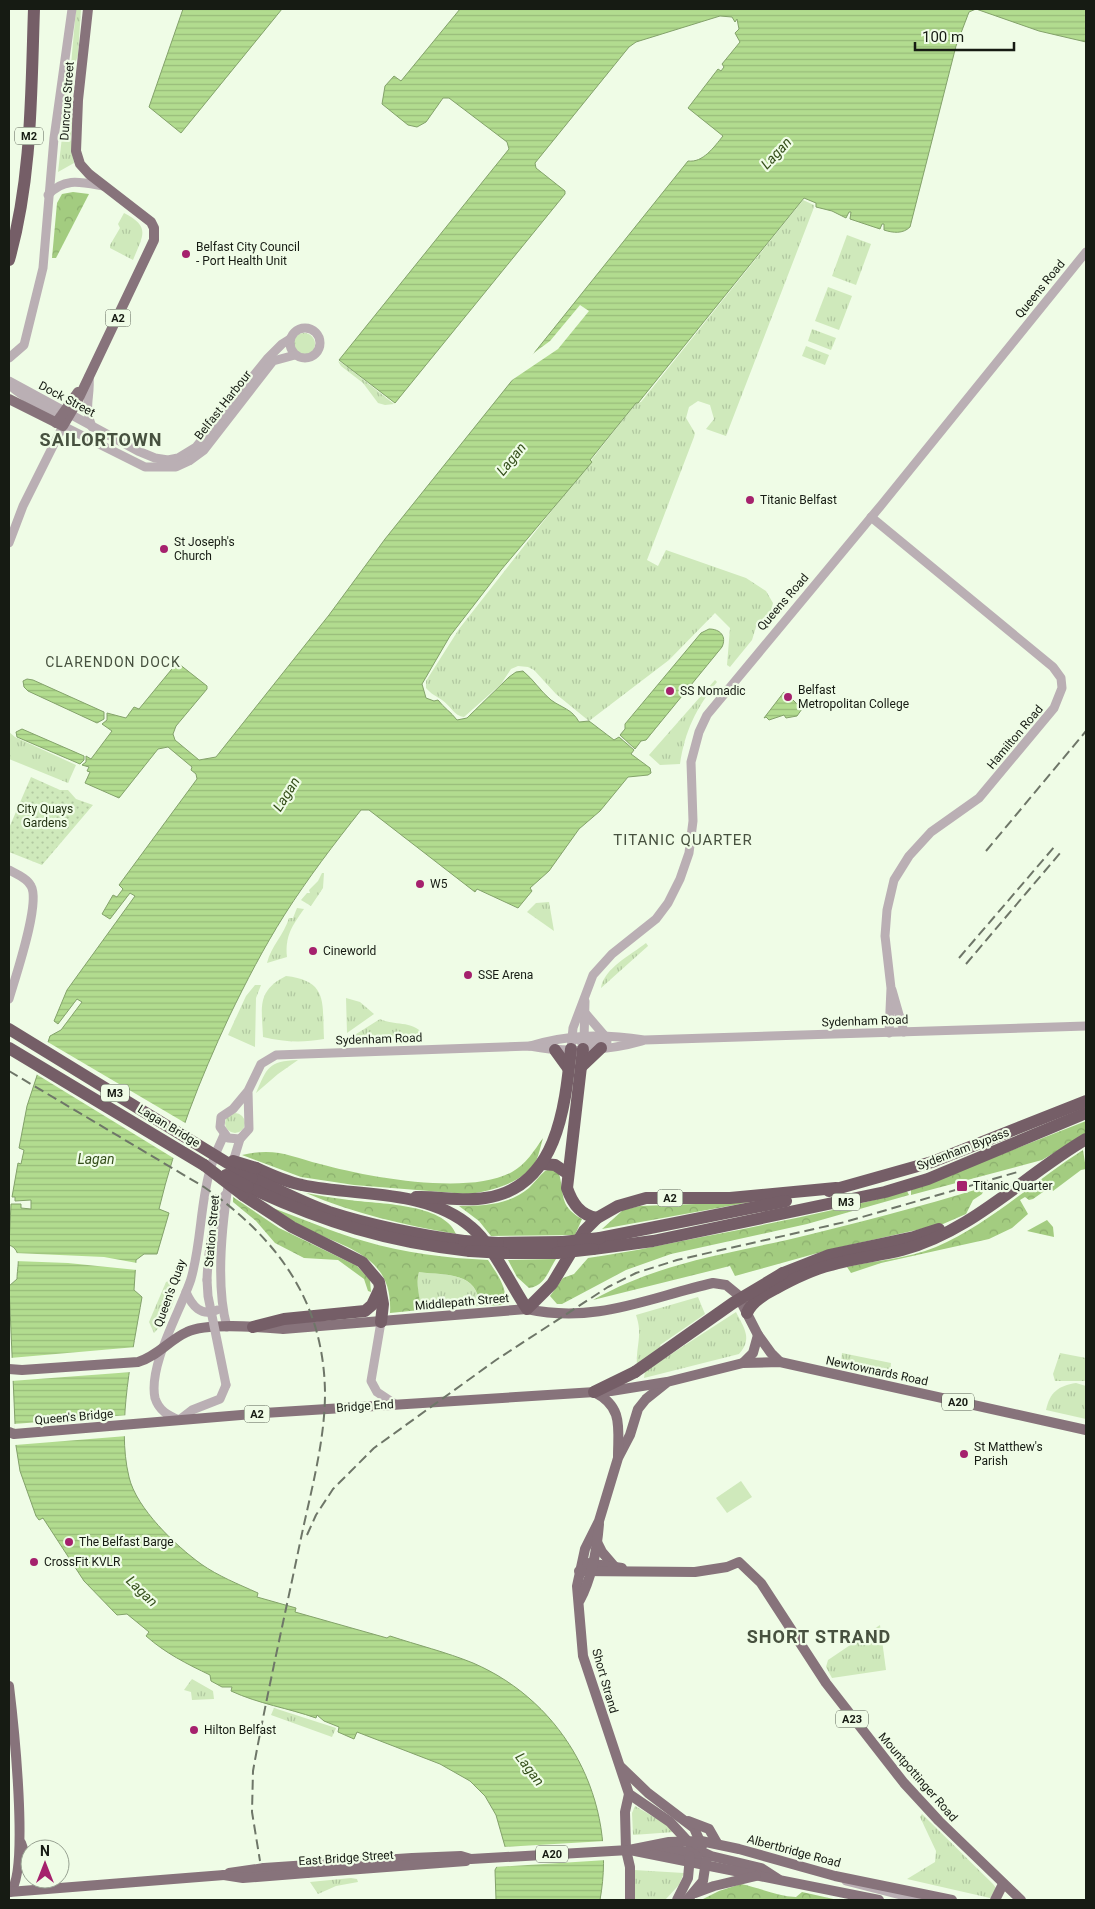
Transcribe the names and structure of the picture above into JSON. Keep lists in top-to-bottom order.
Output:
{
  "streets": {
    "highway": [
      "M2",
      "A2",
      "M3",
      "Lagan Bridge",
      "Sydenham Bypass",
      "Bridge End"
    ],
    "main road": [
      "Duncrue Street",
      "Dock Street",
      "Middlepath Street",
      "Newtownards Road",
      "A20",
      "Queen's Bridge",
      "Short Strand",
      "A23",
      "Mountpottinger Road",
      "Albertbridge Road",
      "East Bridge Street"
    ],
    "street": [
      "Queens Road",
      "Belfast Harbour",
      "Hamilton Road",
      "Sydenham Road",
      "Station Street",
      "Queen's Quay"
    ]
  },
  "crossings": [
    ["Duncrue Street", "A2"],
    ["Queens Road", "Hamilton Road"],
    ["Queens Road", "Sydenham Road"],
    ["A2", "Dock Street"],
    ["A2", "M3"],
    ["A2", "Sydenham Bypass"],
    ["A2", "Middlepath Street"],
    ["A2", "Bridge End"],
    ["Dock Street", "Belfast Harbour"],
    ["Hamilton Road", "Sydenham Road"],
    ["Sydenham Road", "Station Street"],
    ["Sydenham Road", "Queen's Quay"],
    ["M3", "Lagan Bridge"],
    ["M3", "Sydenham Bypass"],
    ["Station Street", "Queen's Quay"],
    ["Station Street", "Middlepath Street"],
    ["Queen's Quay", "Middlepath Street"],
    ["Queen's Quay", "Bridge End"],
    ["Middlepath Street", "Newtownards Road"],
    ["Newtownards Road", "Bridge End"],
    ["A20", "East Bridge Street"],
    ["Bridge End", "Queen's Bridge"],
    ["Bridge End", "Short Strand"],
    ["Short Strand", "A23"],
    ["Short Strand", "Albertbridge Road"],
    ["A23", "Mountpottinger Road"],
    ["Albertbridge Road", "East Bridge Street"]
  ],
  "districts": [
    "SAILORTOWN",
    "CLARENDON DOCK",
    "TITANIC QUARTER",
    "SHORT STRAND"
  ],
  "water": ["Lagan"],
  "parks": ["City Quays Gardens"],
  "places": {
    "other": [
      "Belfast City Council - Port Health Unit",
      "Titanic Belfast",
      "St Joseph's Church",
      "SS Nomadic",
      "Belfast Metropolitan College",
      "W5",
      "Cineworld",
      "SSE Arena",
      "St Matthew's Parish",
      "The Belfast Barge",
      "CrossFit KVLR",
      "Hilton Belfast"
    ],
    "transit": ["Titanic Quarter"]
  },
  "scale_bar": "100 m",
  "north": "top"
}
